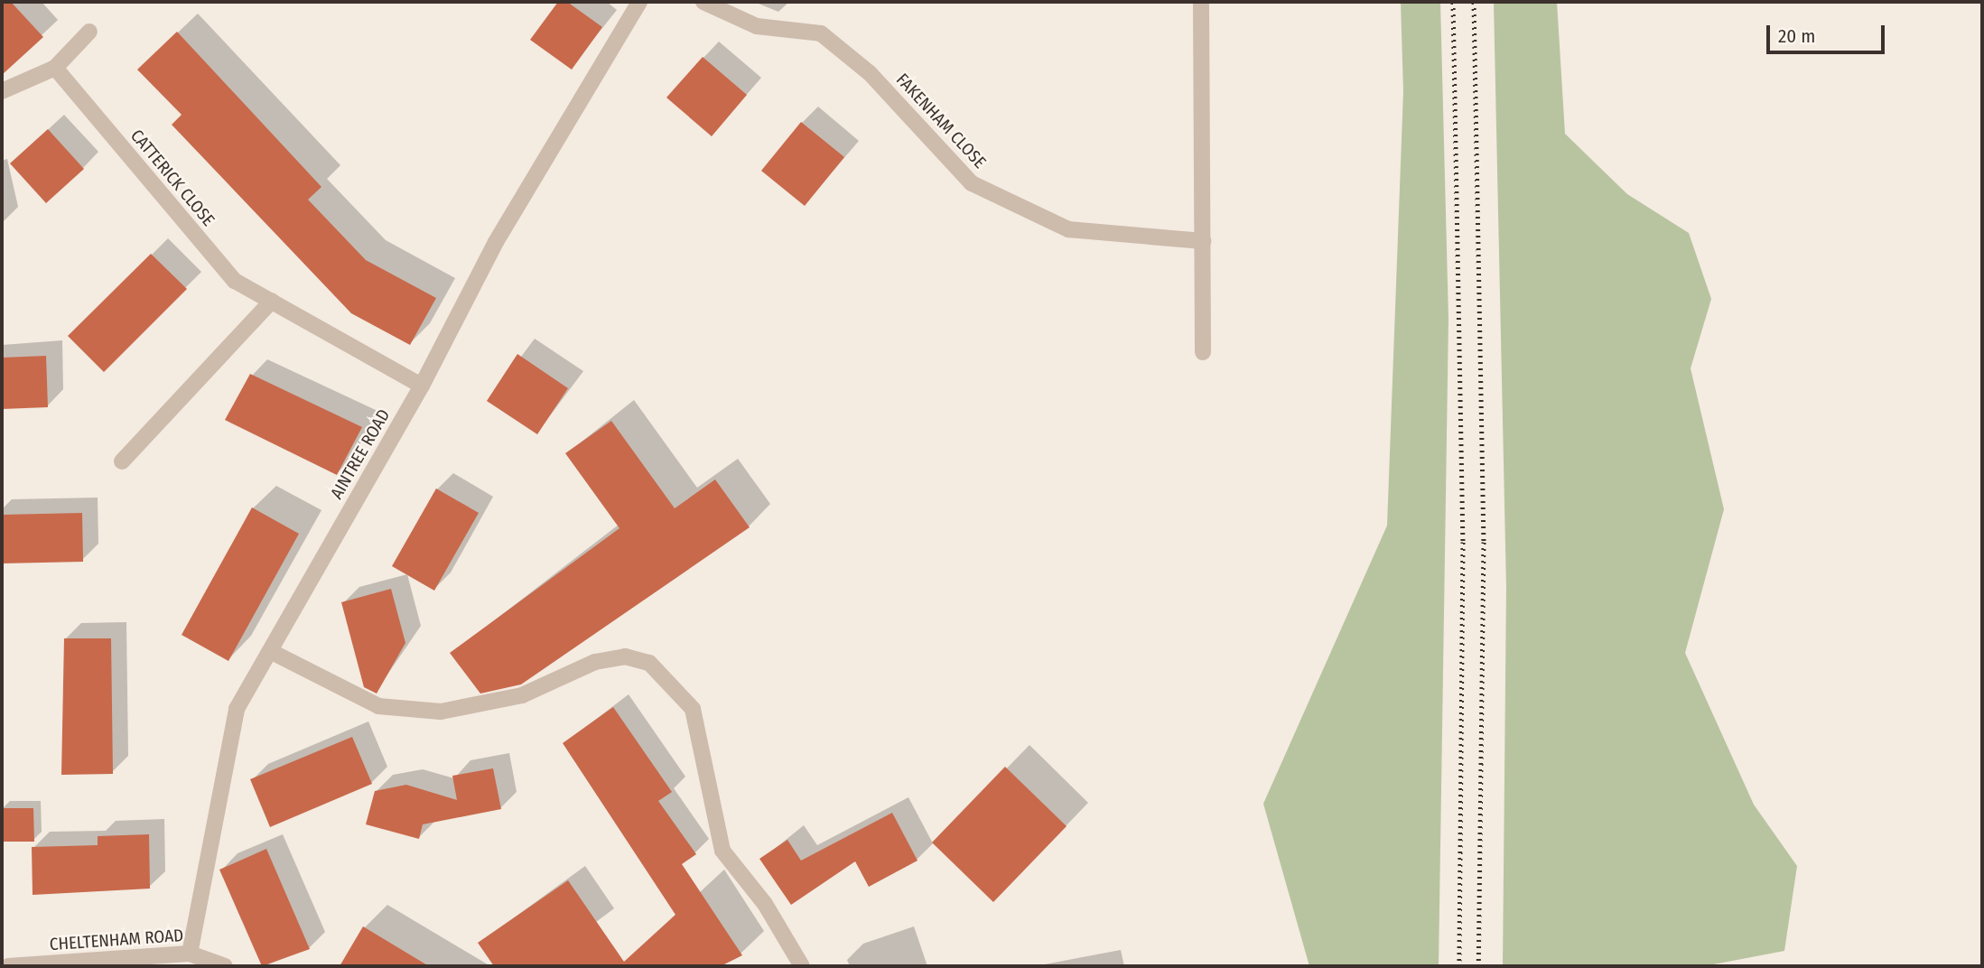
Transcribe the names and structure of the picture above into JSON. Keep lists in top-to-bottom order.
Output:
{
  "streets": {
    "street": [
      "FAKENHAM CLOSE",
      "CATTERICK CLOSE",
      "AINTREE ROAD",
      "CHELTENHAM ROAD"
    ]
  },
  "crossings": [
    ["CATTERICK CLOSE", "AINTREE ROAD"],
    ["AINTREE ROAD", "CHELTENHAM ROAD"]
  ],
  "scale_bar": "20 m"
}
